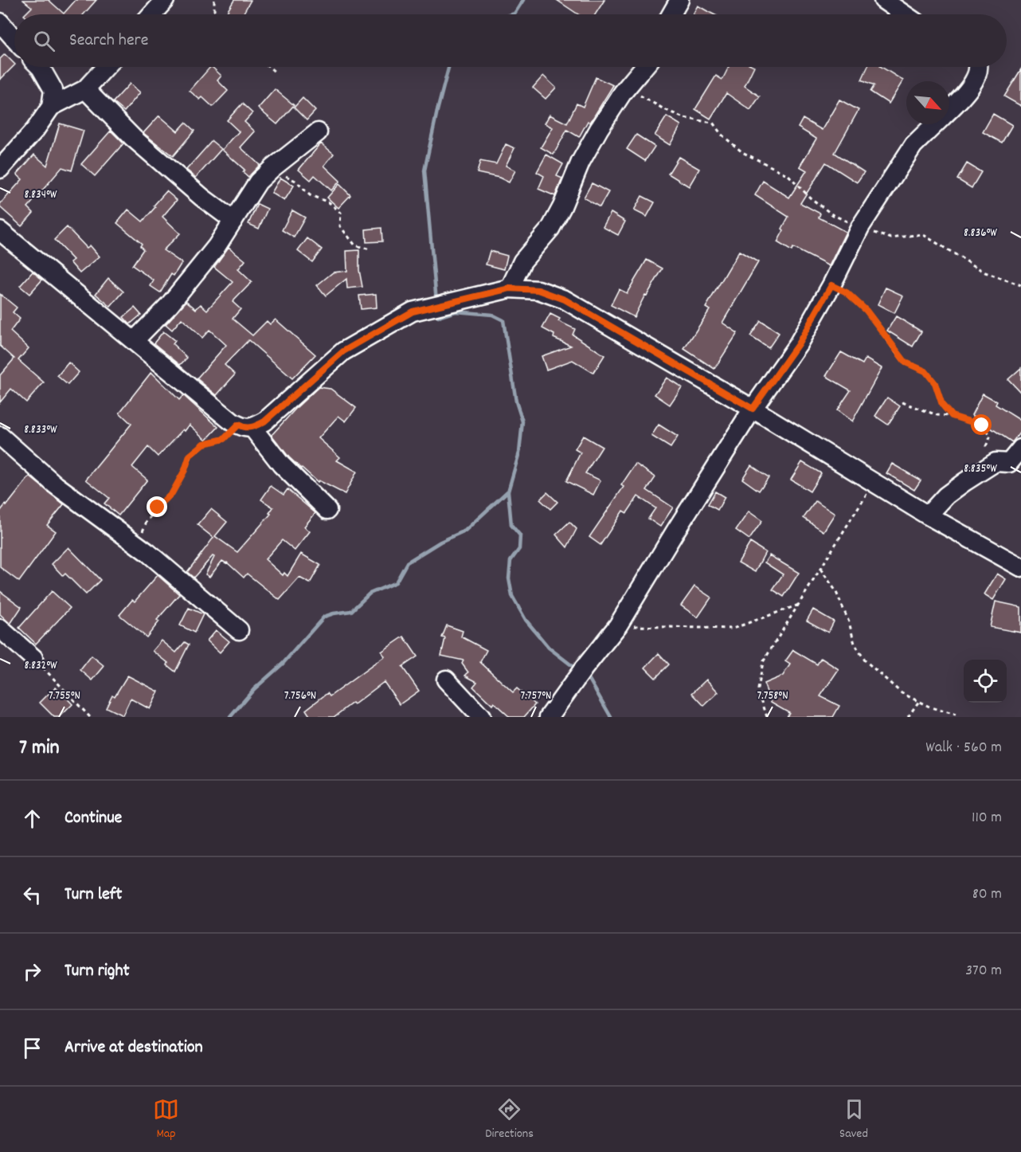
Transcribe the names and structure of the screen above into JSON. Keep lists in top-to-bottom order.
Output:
{
  "north": "bottom right",
  "page": {
    "search": "Search here",
    "heading": ["7 min", "Walk · 560 m"],
    "list": [
      ["Continue", "110 m"],
      ["Turn left", "80 m"],
      ["Turn right", "370 m"],
      "Arrive at destination"
    ],
    "nav": ["Map", "Directions", "Saved"]
  },
  "coordinates": [
    "8.834°W",
    "8.836°W",
    "8.833°W",
    "8.835°W",
    "8.832°W",
    "7.755°N",
    "7.756°N",
    "7.757°N",
    "7.758°N"
  ]
}
